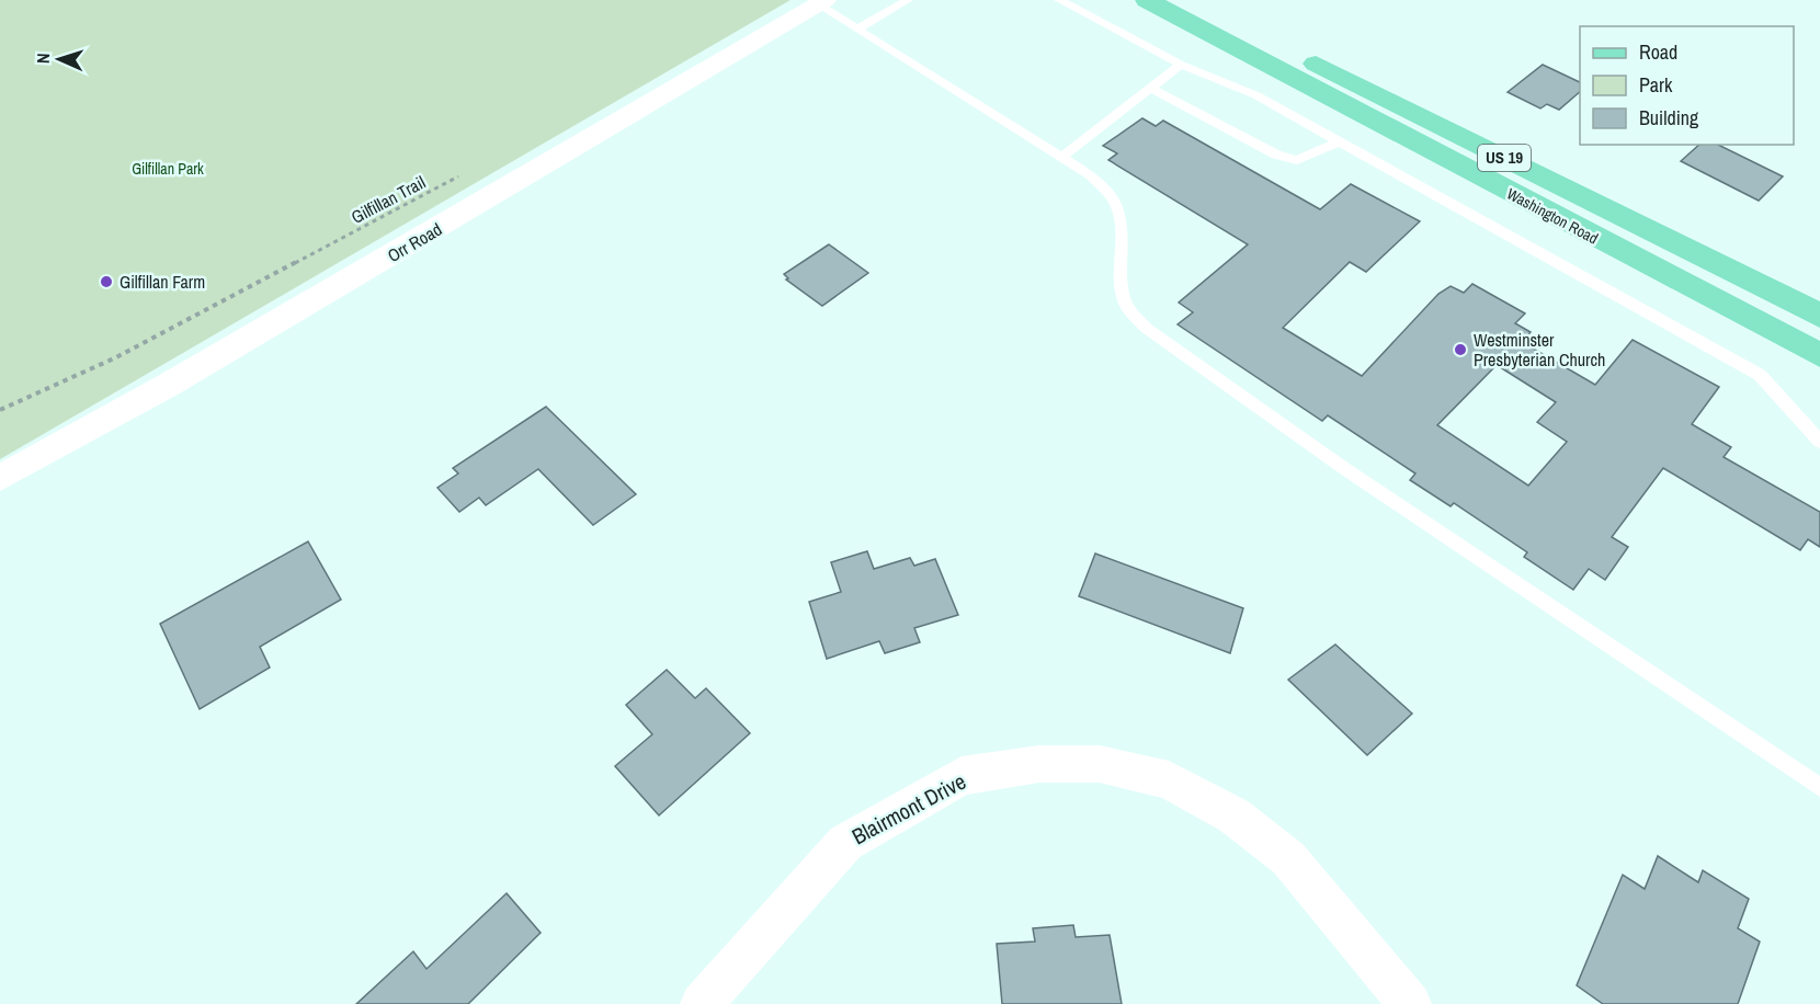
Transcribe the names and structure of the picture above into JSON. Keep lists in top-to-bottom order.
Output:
{
  "streets": {
    "main road": ["US 19", "Washington Road"],
    "street": ["Orr Road", "Blairmont Drive"],
    "path": ["Gilfillan Trail"]
  },
  "parks": ["Gilfillan Park"],
  "places": ["Gilfillan Farm", "Westminster Presbyterian Church"],
  "legend": ["Road", "Park", "Building"],
  "north": "left"
}
